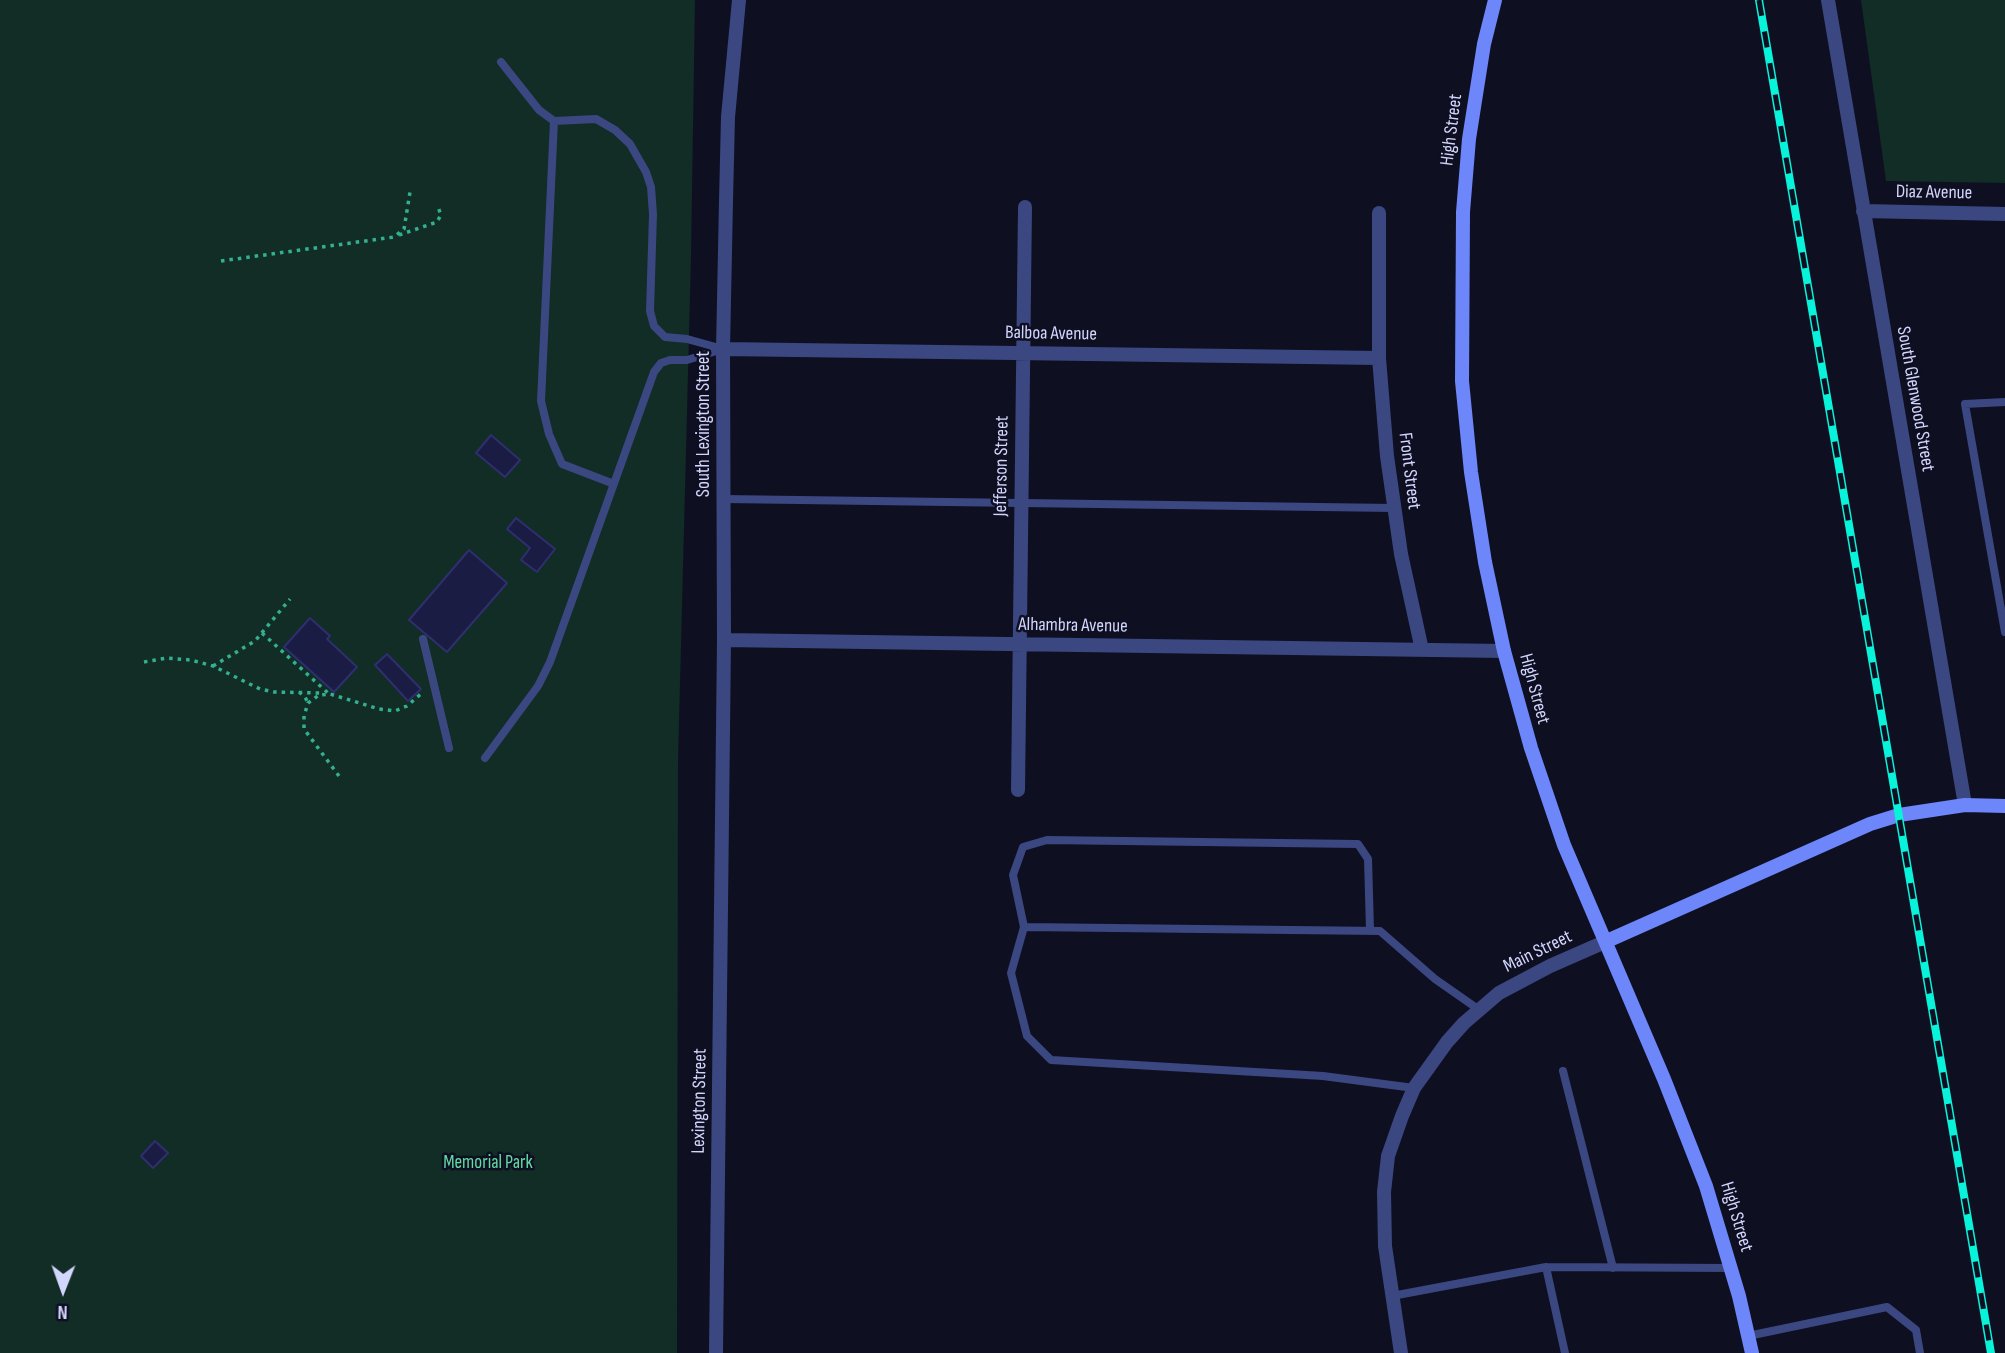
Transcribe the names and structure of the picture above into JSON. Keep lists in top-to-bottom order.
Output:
{
  "streets": {
    "main road": ["High Street", "Main Street"],
    "street": [
      "Diaz Avenue",
      "Balboa Avenue",
      "South Glenwood Street",
      "South Lexington Street",
      "Jefferson Street",
      "Front Street",
      "Alhambra Avenue",
      "Lexington Street"
    ]
  },
  "crossings": [
    ["High Street", "Main Street"],
    ["Diaz Avenue", "South Glenwood Street"],
    ["Balboa Avenue", "South Lexington Street"],
    ["Balboa Avenue", "Jefferson Street"],
    ["Balboa Avenue", "Front Street"],
    ["South Glenwood Street", "Main Street"],
    ["South Lexington Street", "Alhambra Avenue"],
    ["South Lexington Street", "Lexington Street"],
    ["Jefferson Street", "Alhambra Avenue"],
    ["Front Street", "Alhambra Avenue"]
  ],
  "parks": ["Memorial Park"],
  "north": "bottom"
}
